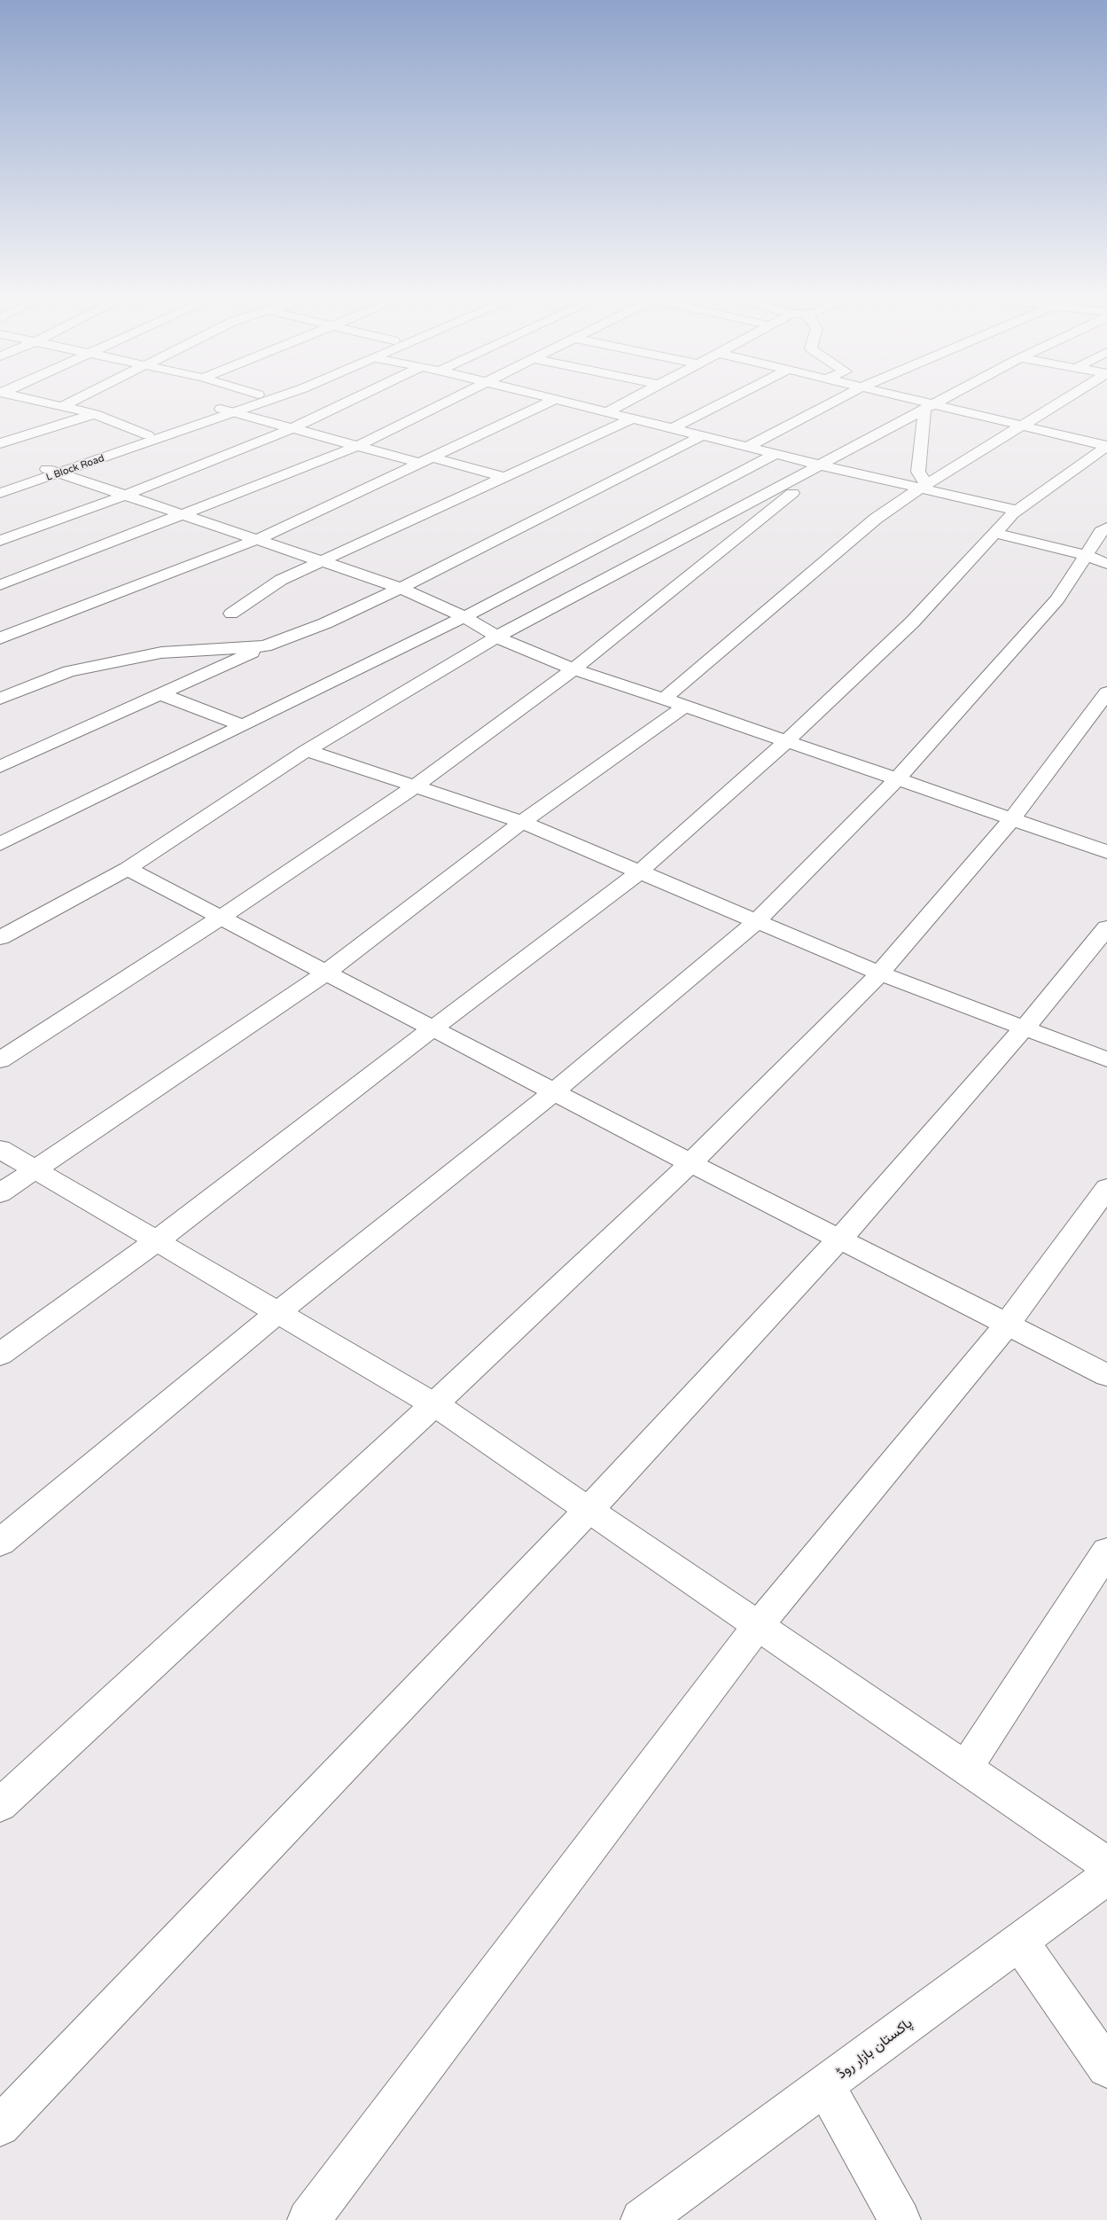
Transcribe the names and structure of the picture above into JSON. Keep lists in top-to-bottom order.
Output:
{
  "streets": {
    "street": ["L Block Road", "پاکستان بازار روڈ"]
  }
}
